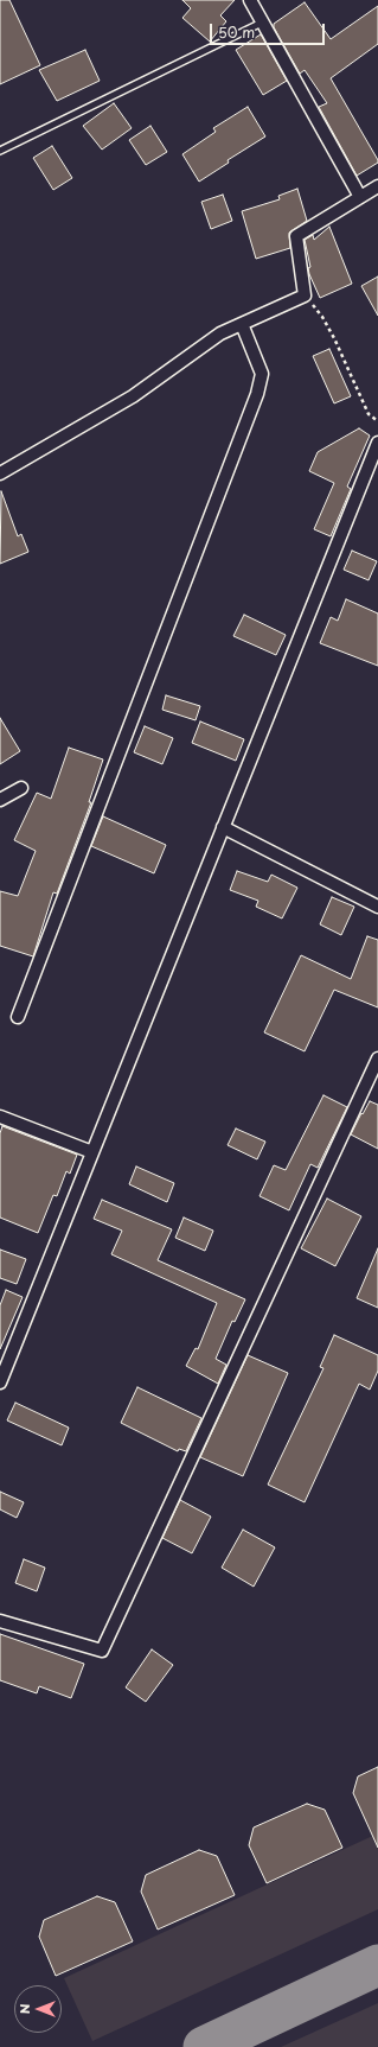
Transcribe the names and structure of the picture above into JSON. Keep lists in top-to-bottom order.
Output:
{
  "scale_bar": "50 m",
  "north": "left"
}
